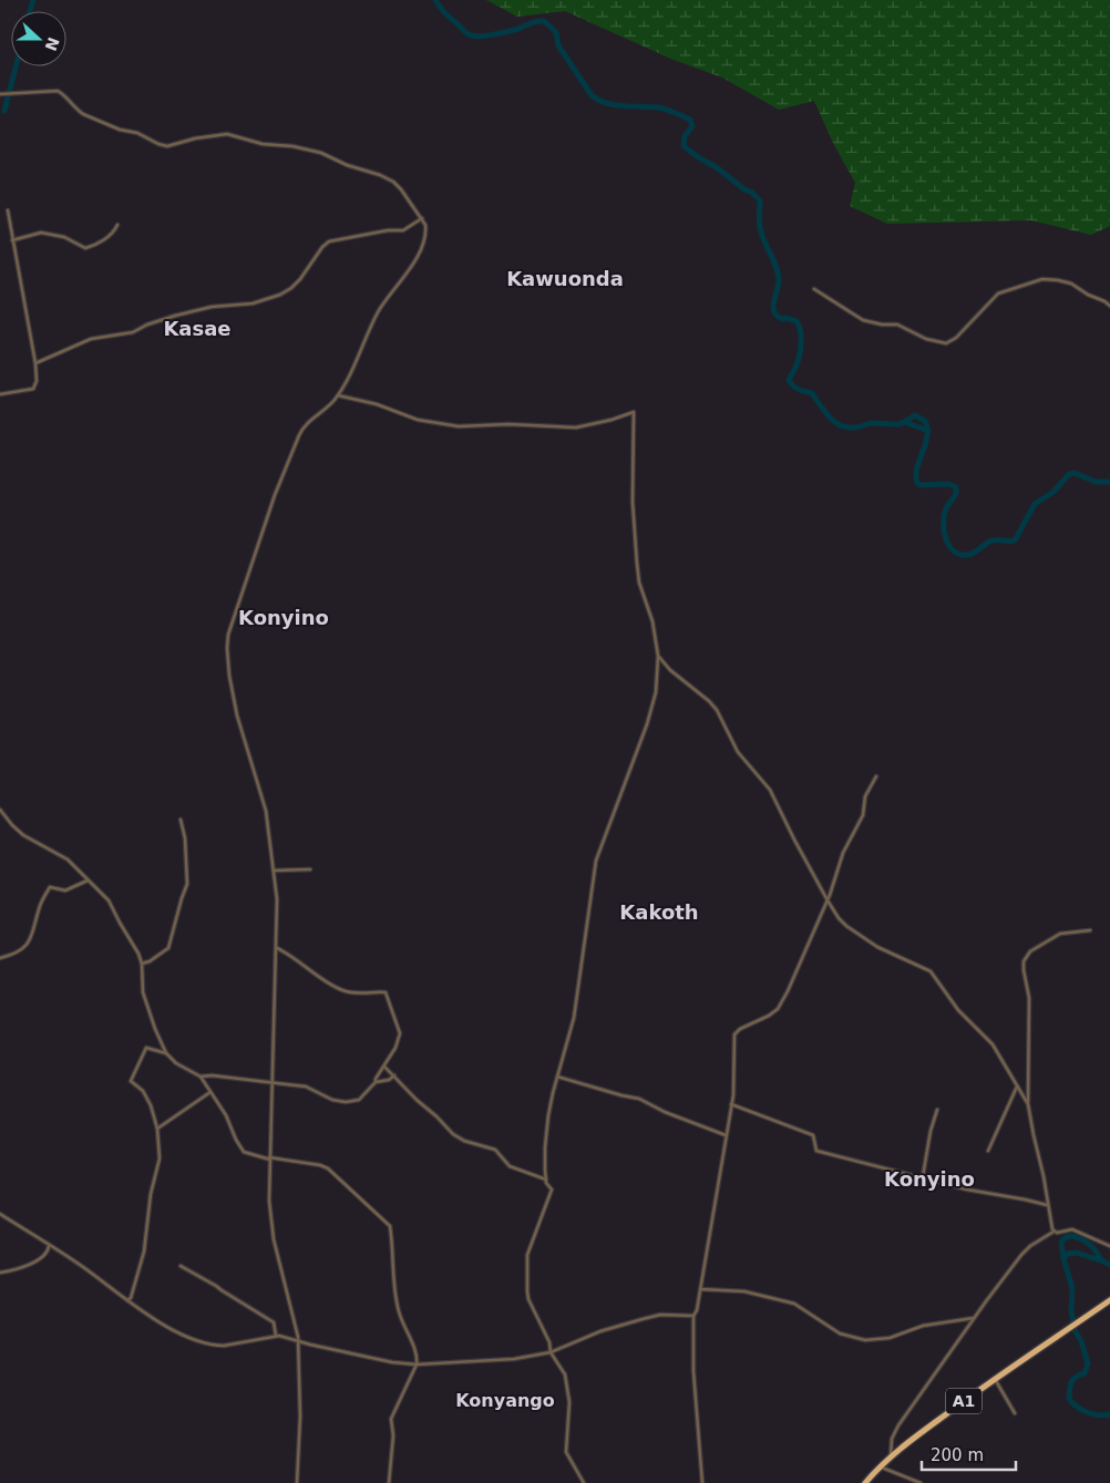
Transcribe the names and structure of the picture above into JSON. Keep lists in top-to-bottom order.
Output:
{
  "streets": {
    "highway": ["A1"]
  },
  "districts": [
    "Kawuonda",
    "Kasae",
    "Konyino",
    "Kakoth",
    "Konyino",
    "Konyango"
  ],
  "scale_bar": "200 m",
  "north": "right"
}
